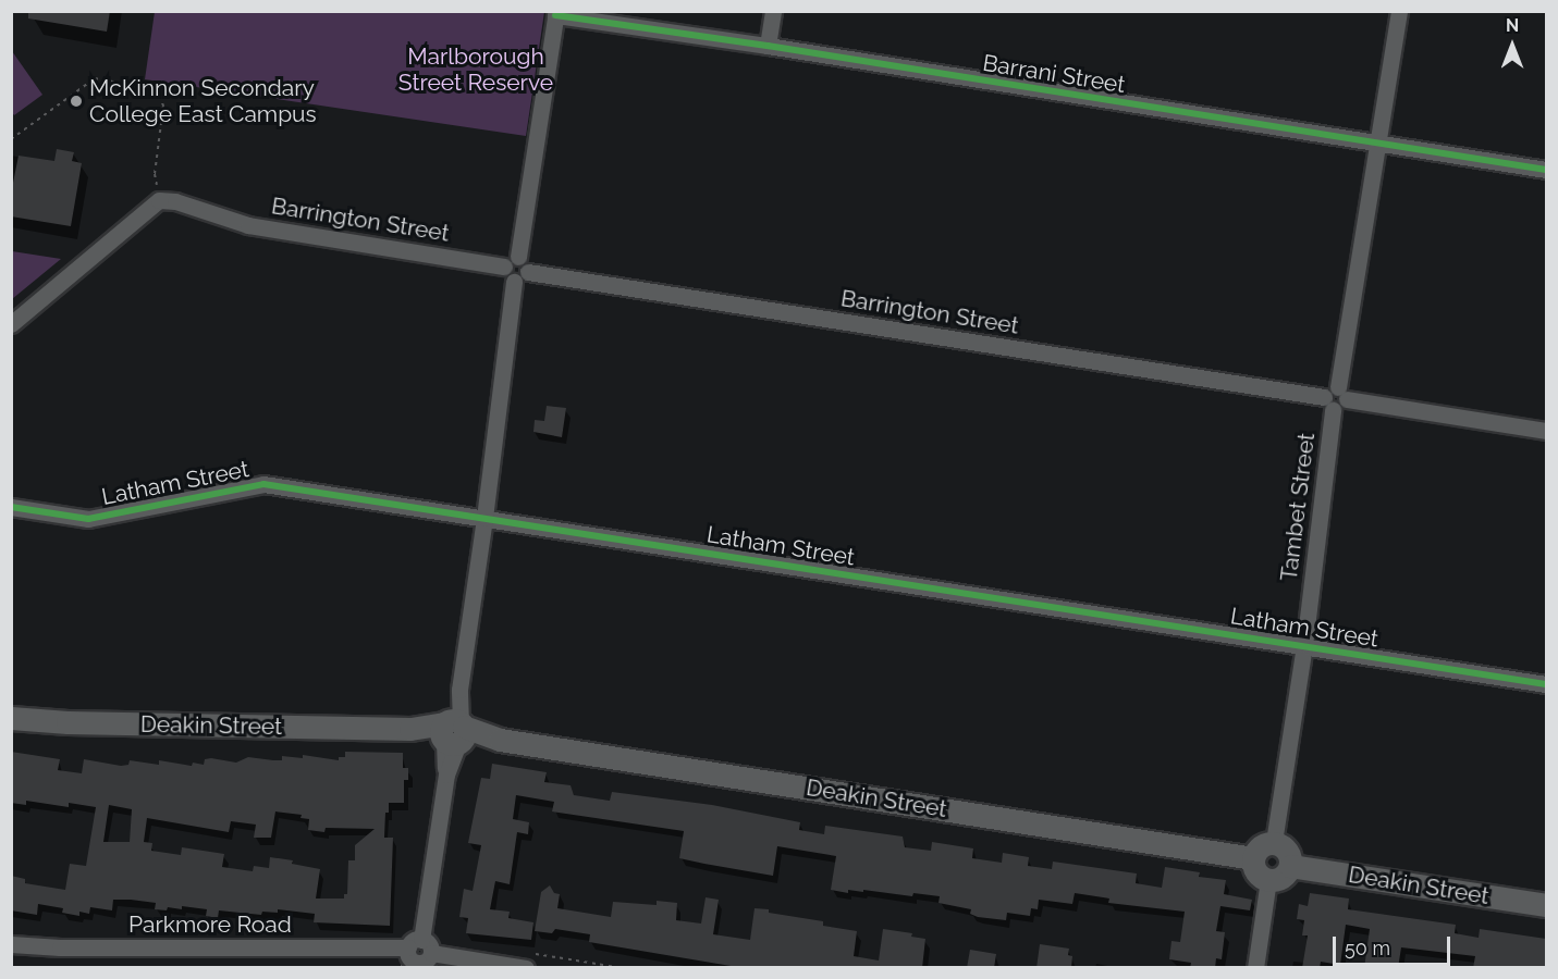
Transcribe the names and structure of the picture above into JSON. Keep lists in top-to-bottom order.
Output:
{
  "streets": {
    "street": [
      "Barrani Street",
      "Barrington Street",
      "Latham Street",
      "Tambet Street",
      "Deakin Street",
      "Parkmore Road"
    ]
  },
  "crossings": [
    ["Barrani Street", "Tambet Street"],
    ["Barrington Street", "Tambet Street"],
    ["Latham Street", "Tambet Street"],
    ["Tambet Street", "Deakin Street"]
  ],
  "parks": ["Marlborough Street Reserve"],
  "places": ["McKinnon Secondary College East Campus"],
  "scale_bar": "50 m",
  "north": "top"
}
